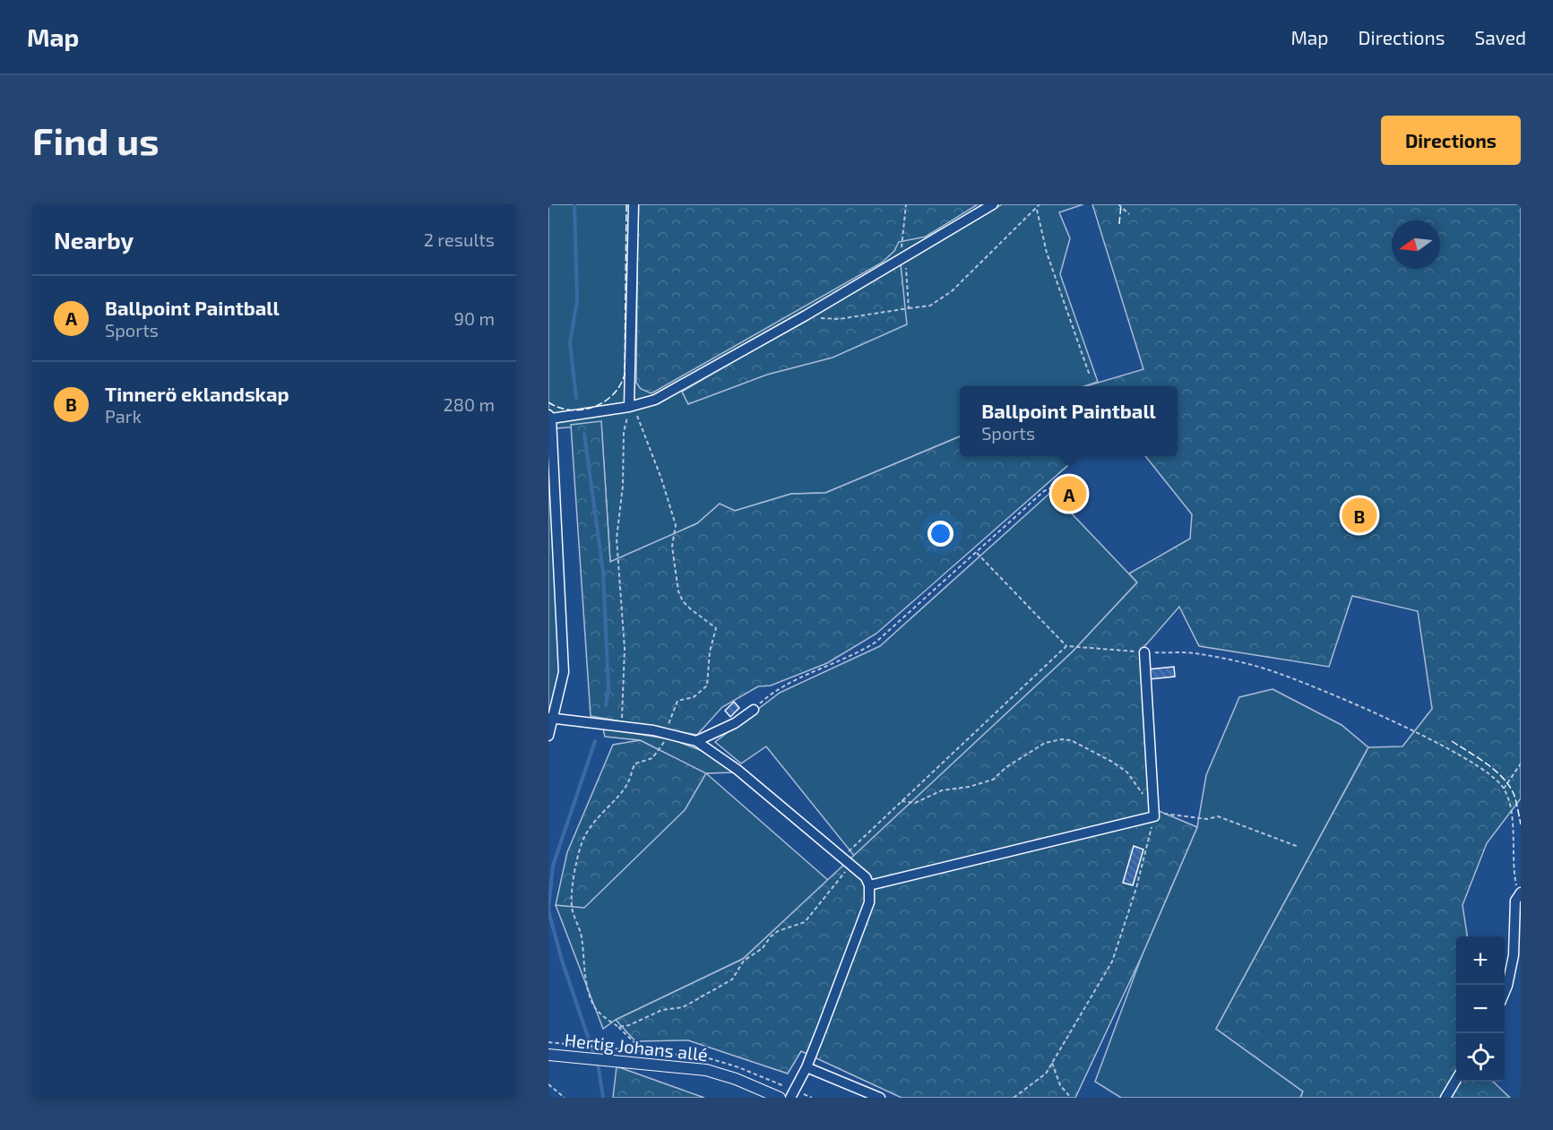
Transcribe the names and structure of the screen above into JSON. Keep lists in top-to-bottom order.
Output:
{
  "streets": {
    "street": ["Hertig Johans allé"]
  },
  "north": "left",
  "page": {
    "header": "Map",
    "nav": ["Map", "Directions", "Saved"],
    "buttons": "Directions",
    "title": "Find us",
    "heading": ["Nearby", "2 results"],
    "list": [
      {
        "mark": "A",
        "name": "Ballpoint Paintball",
        "note": "Sports",
        "value": "90 m"
      },
      {
        "mark": "B",
        "name": "Tinnerö eklandskap",
        "note": "Park",
        "value": "280 m"
      }
    ],
    "popup": ["Ballpoint Paintball", "Sports"],
    "pins": ["A", "B"],
    "map_buttons": ["+", "−"]
  }
}
